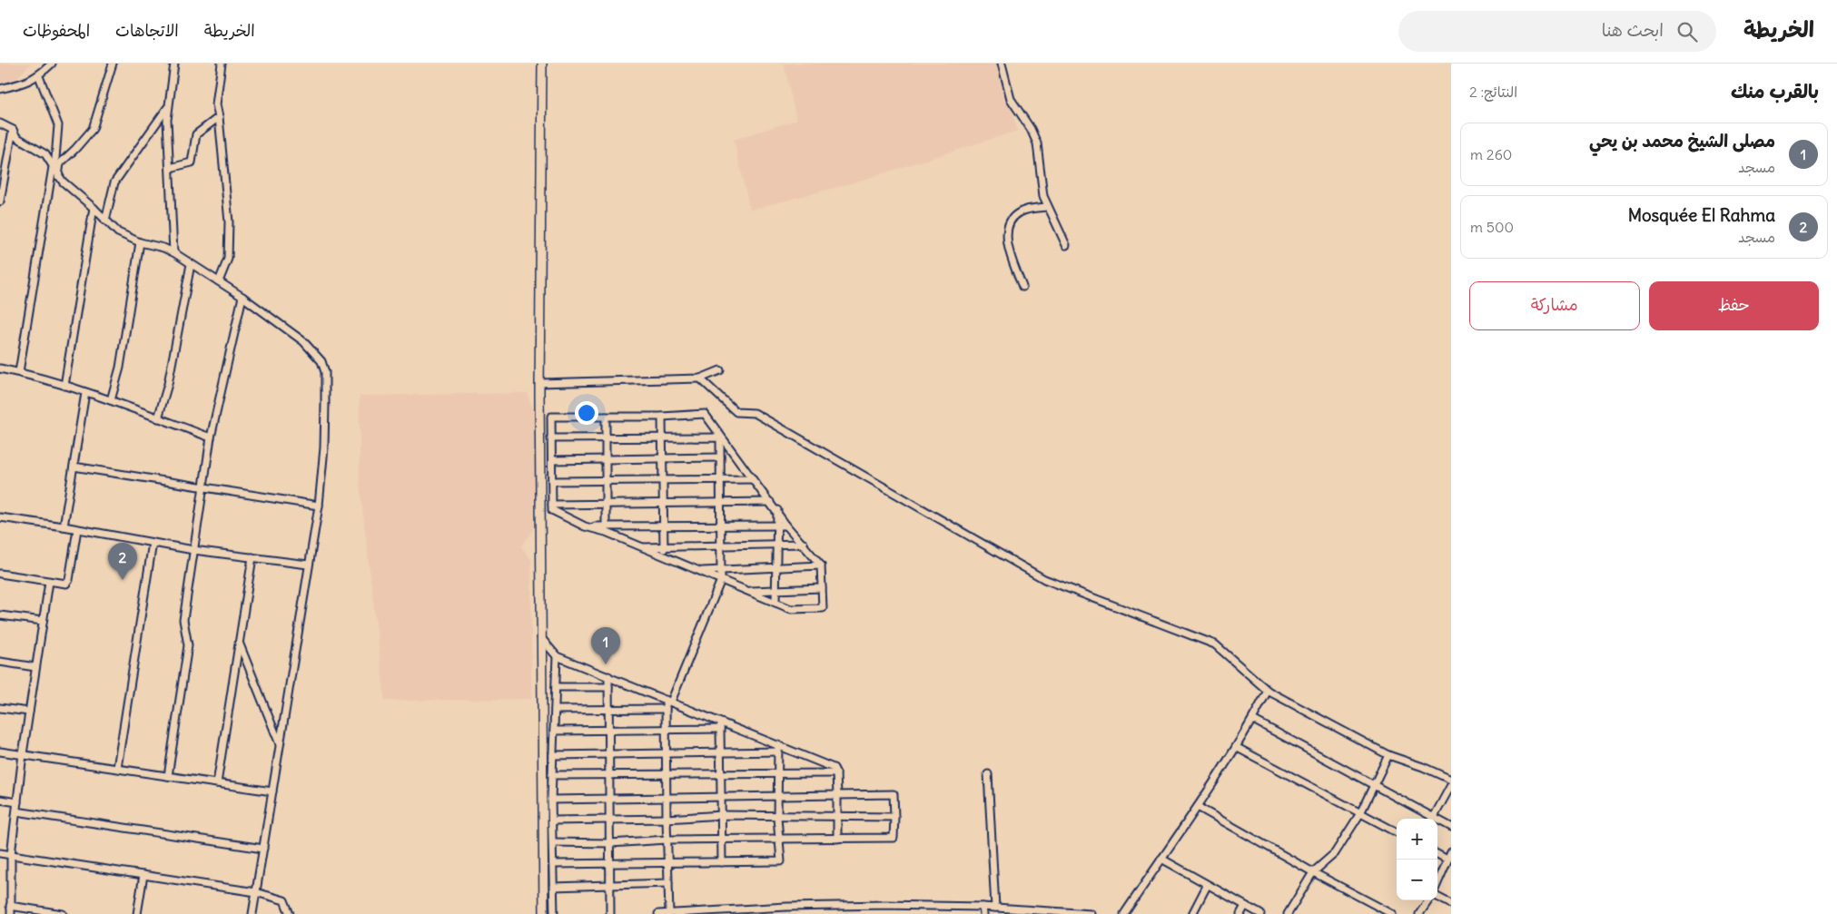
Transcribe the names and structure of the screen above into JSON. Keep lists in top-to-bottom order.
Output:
{
  "page": {
    "header": "الخريطة",
    "search": "ابحث هنا",
    "nav": ["الخريطة", "الاتجاهات", "المحفوظات"],
    "heading": ["بالقرب منك", "النتائج: 2"],
    "list": [
      {
        "mark": "1",
        "name": "مصلى الشيخ محمد بن يحي",
        "note": "مسجد",
        "value": "260 m"
      },
      {
        "mark": "2",
        "name": "Mosquée El Rahma",
        "note": "مسجد",
        "value": "500 m"
      }
    ],
    "buttons": ["حفظ", "مشاركة"],
    "pins": ["2", "1"],
    "map_buttons": ["+", "−"]
  }
}
